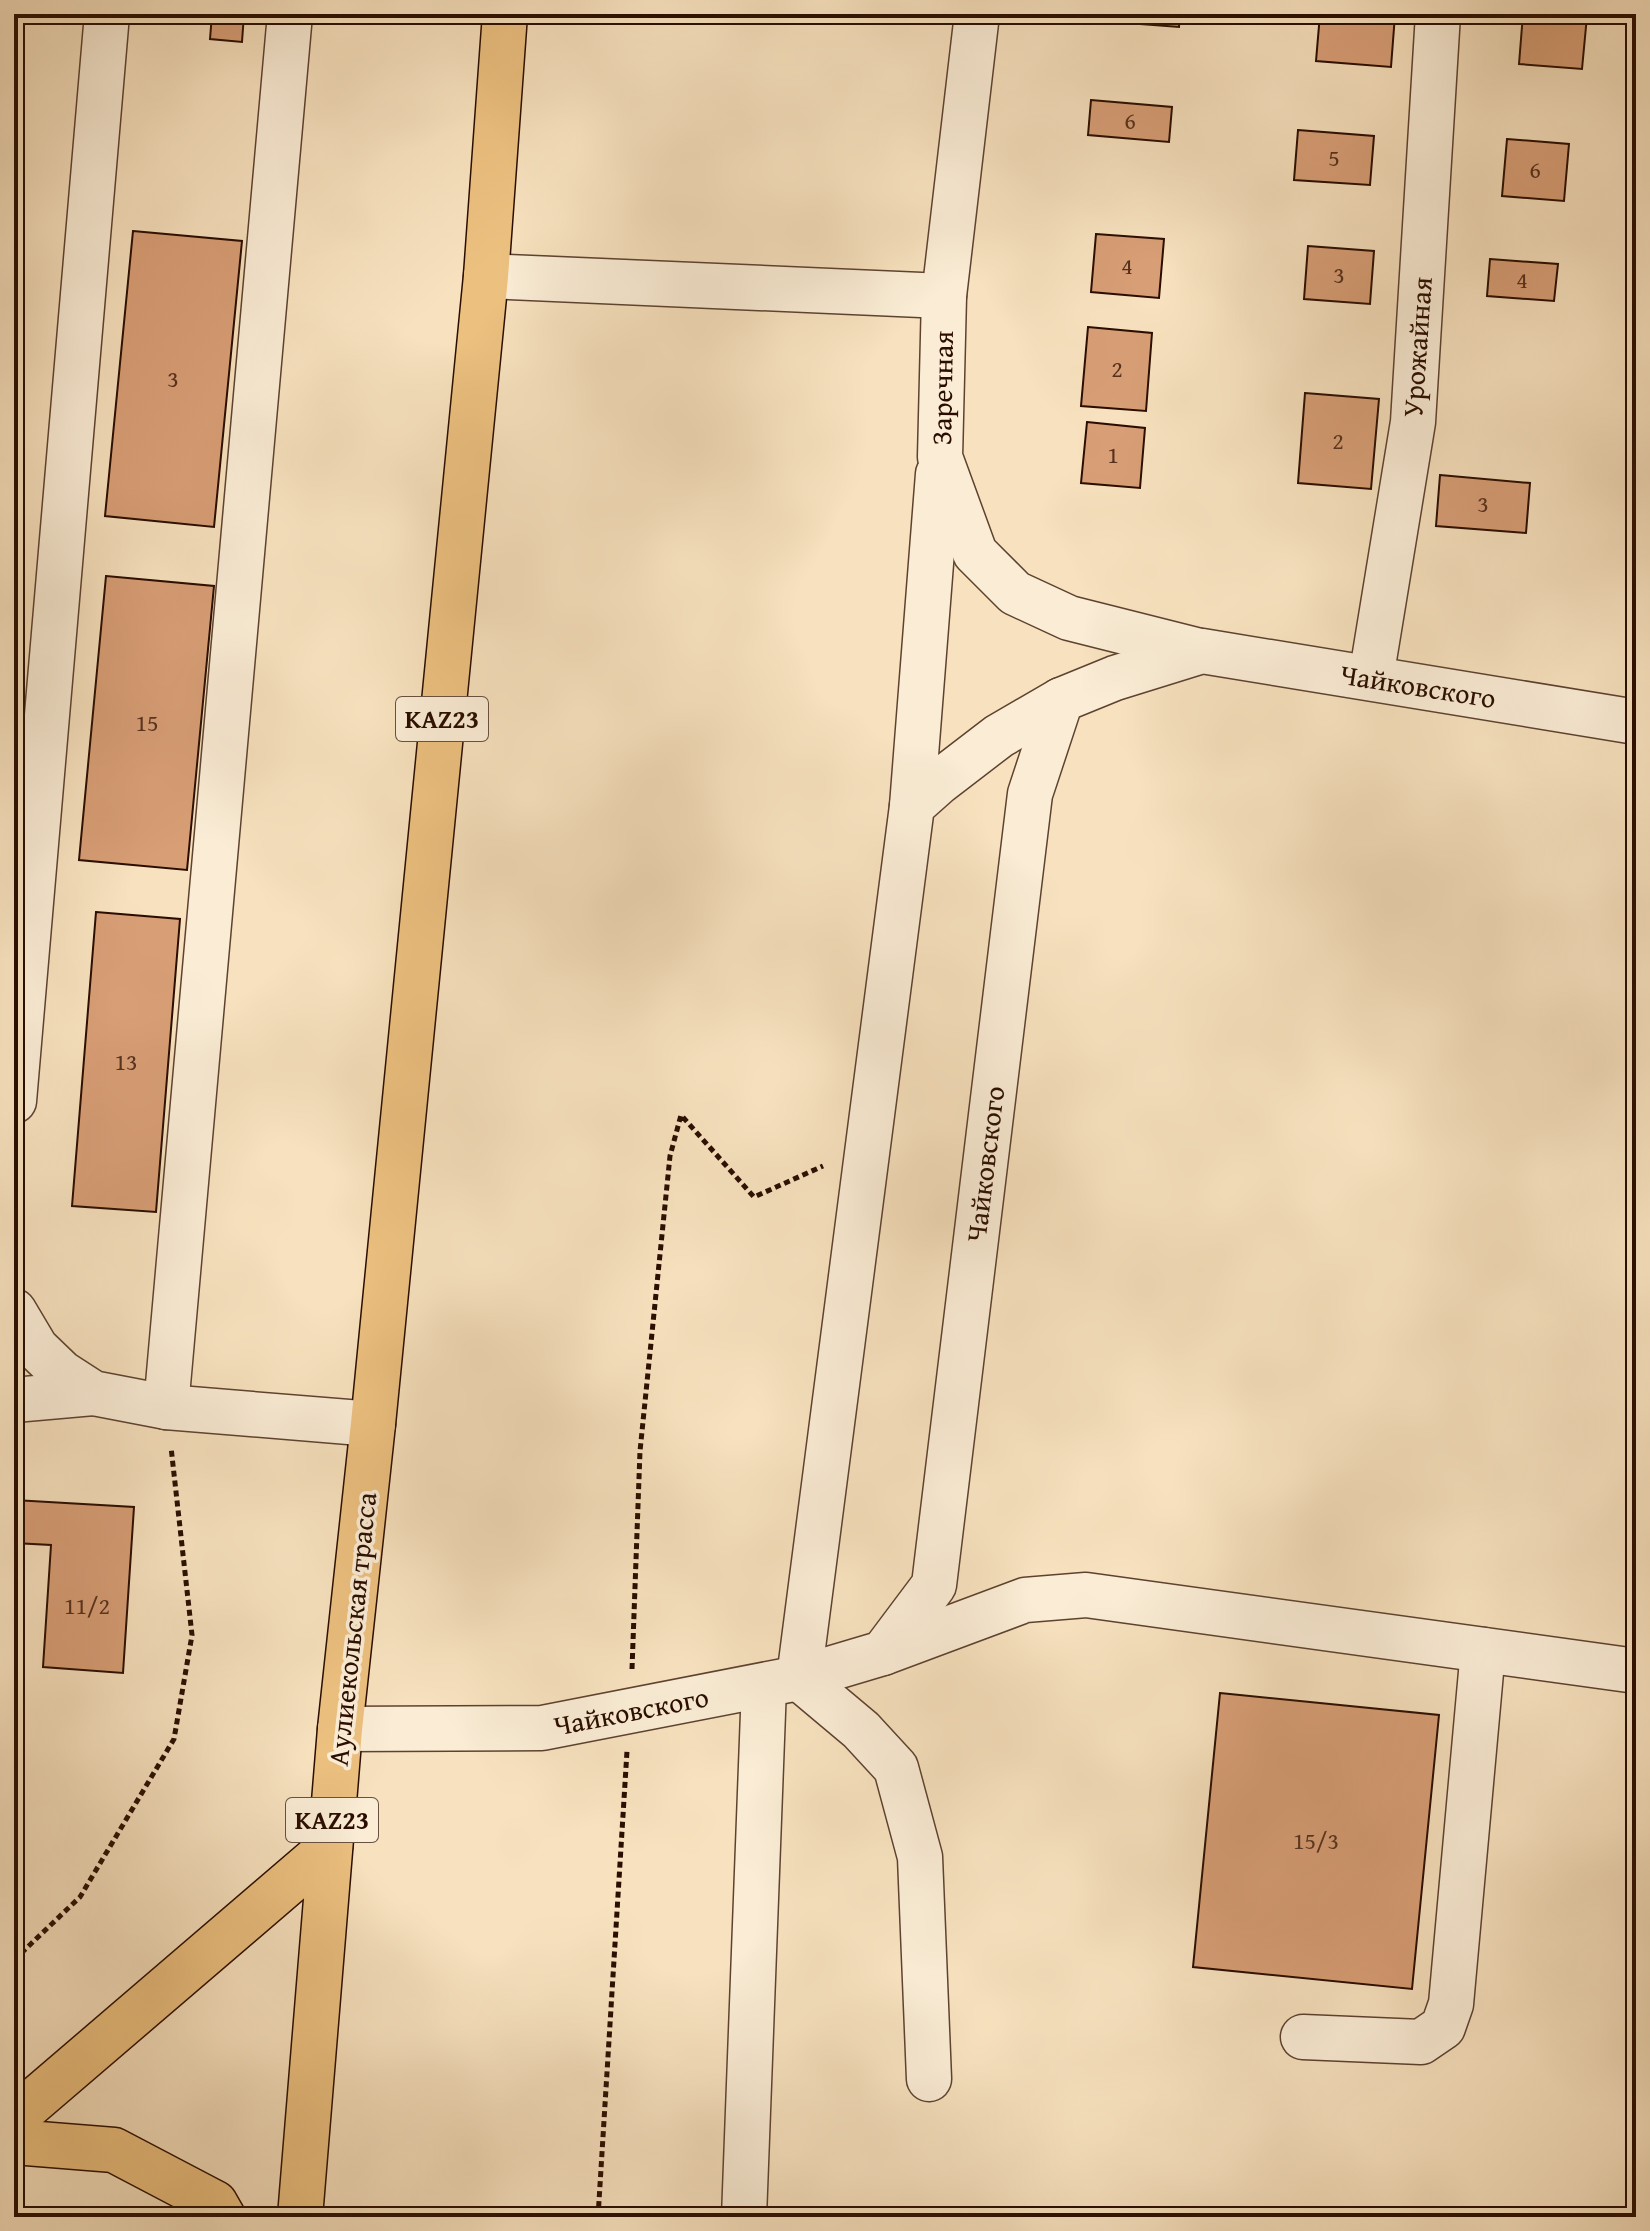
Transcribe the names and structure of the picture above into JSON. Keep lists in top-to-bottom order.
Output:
{
  "streets": {
    "main road": ["KAZ23", "Аулиекольская трасса"],
    "street": ["Урожайная", "Заречная", "Чайковского"]
  },
  "crossings": [
    ["Урожайная", "Чайковского"],
    ["Заречная", "Чайковского"],
    ["Чайковского", "Аулиекольская трасса"],
    ["KAZ23", "Аулиекольская трасса"]
  ],
  "house_numbers": [
    "6",
    "5",
    "6",
    "4",
    "3",
    "4",
    "2",
    "3",
    "2",
    "1",
    "3",
    "15",
    "13",
    "11/2",
    "15/3"
  ]
}
